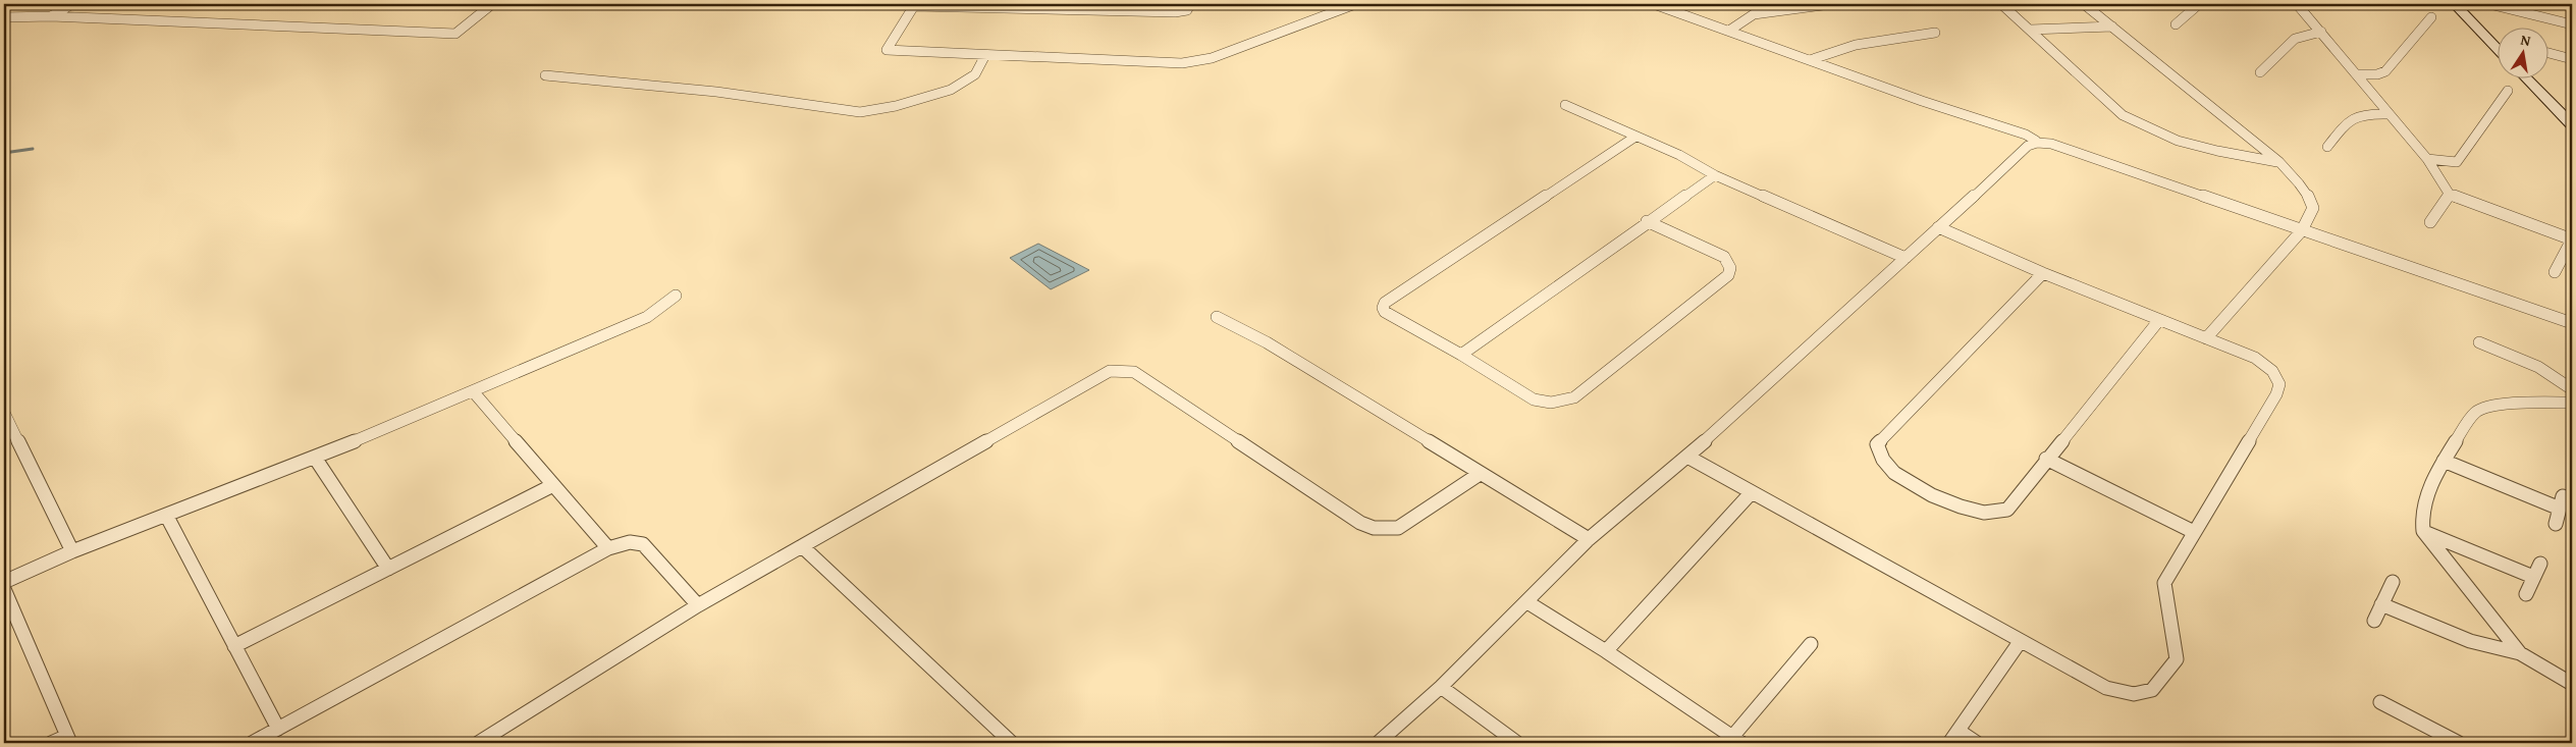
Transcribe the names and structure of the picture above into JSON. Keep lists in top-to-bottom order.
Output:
{
  "north": "top"
}
